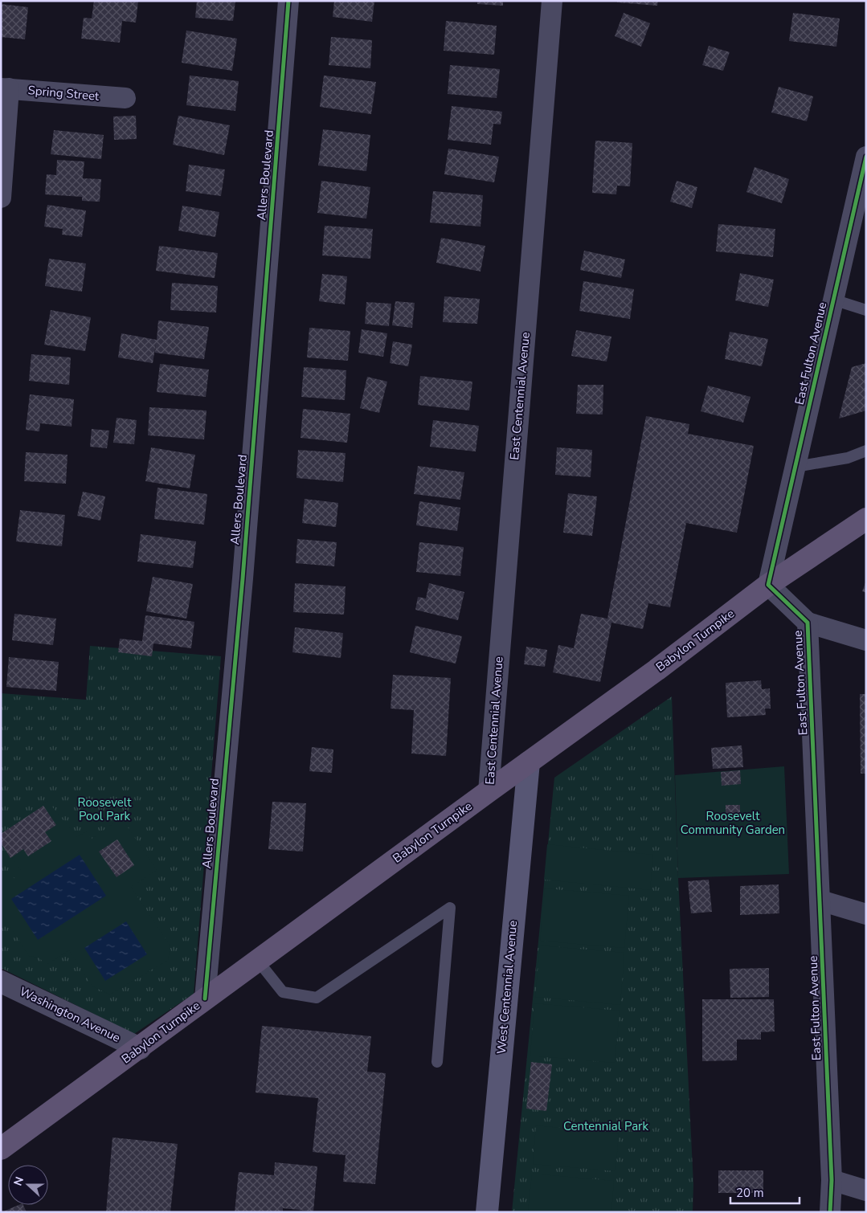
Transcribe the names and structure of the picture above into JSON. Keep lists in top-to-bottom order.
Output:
{
  "streets": {
    "main road": ["Babylon Turnpike", "West Centennial Avenue"],
    "street": [
      "Spring Street",
      "Allers Boulevard",
      "East Fulton Avenue",
      "East Centennial Avenue",
      "Washington Avenue"
    ]
  },
  "crossings": [
    ["Allers Boulevard", "Babylon Turnpike"],
    ["East Fulton Avenue", "Babylon Turnpike"],
    ["East Centennial Avenue", "Babylon Turnpike"],
    ["Babylon Turnpike", "West Centennial Avenue"],
    ["Babylon Turnpike", "Washington Avenue"]
  ],
  "parks": ["Roosevelt Pool Park", "Roosevelt Community Garden", "Centennial Park"],
  "scale_bar": "20 m",
  "north": "left"
}
